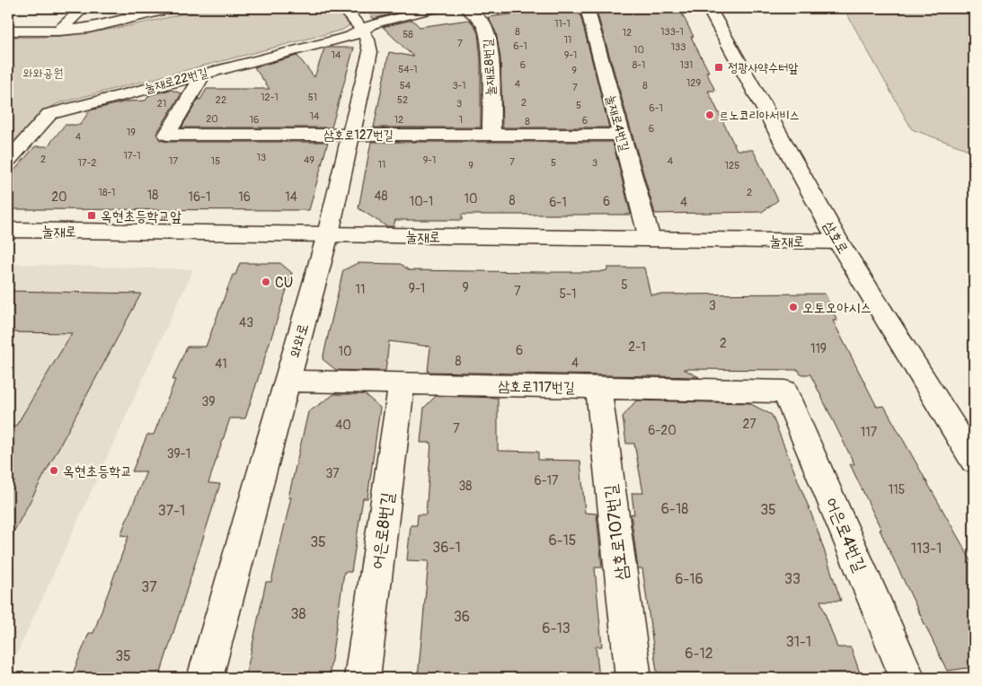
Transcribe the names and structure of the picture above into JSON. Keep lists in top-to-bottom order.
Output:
{
  "streets": {
    "street": [
      "눌재로8번길",
      "눌재로22번길",
      "눌재로4번길",
      "삼호로127번길",
      "눌재로",
      "삼호로",
      "와와로",
      "삼호로117번길",
      "어은로8번길",
      "삼호로107번길",
      "어은로4번길"
    ]
  },
  "crossings": [
    ["눌재로8번길", "삼호로127번길"],
    ["눌재로22번길", "삼호로127번길"],
    ["눌재로22번길", "와와로"],
    ["눌재로4번길", "삼호로127번길"],
    ["눌재로4번길", "눌재로"],
    ["삼호로127번길", "와와로"],
    ["눌재로", "삼호로"],
    ["눌재로", "와와로"],
    ["와와로", "삼호로117번길"],
    ["삼호로117번길", "어은로8번길"],
    ["삼호로117번길", "삼호로107번길"],
    ["삼호로117번길", "어은로4번길"]
  ],
  "parks": ["와와공원"],
  "places": {
    "transit": ["정광사약수터앞", "옥현초등학교앞"],
    "other": [
      "르노코리아서비스",
      "CU",
      "오토오아시스",
      "옥현초등학교"
    ]
  },
  "house_numbers": [
    "11-1",
    "8",
    "133-1",
    "12",
    "58",
    "11",
    "7",
    "6-1",
    "133",
    "10",
    "14",
    "9-1",
    "6",
    "8-1",
    "131",
    "54-1",
    "9",
    "129",
    "4",
    "54",
    "3-1",
    "8",
    "7",
    "12-1",
    "51",
    "22",
    "52",
    "2",
    "21",
    "3",
    "5",
    "6-1",
    "14",
    "20",
    "16",
    "12",
    "1",
    "6",
    "8",
    "6",
    "19",
    "4",
    "17-1",
    "13",
    "2",
    "49",
    "9-1",
    "17",
    "15",
    "4",
    "7",
    "17-2",
    "5",
    "3",
    "11",
    "9",
    "125",
    "18-1",
    "2",
    "18",
    "48",
    "20",
    "16-1",
    "16",
    "14",
    "10",
    "8",
    "10-1",
    "6",
    "6-1",
    "4",
    "5",
    "9",
    "9-1",
    "11",
    "7",
    "5-1",
    "3",
    "43",
    "2",
    "2-1",
    "119",
    "6",
    "10",
    "8",
    "4",
    "41",
    "39",
    "27",
    "40",
    "7",
    "6-20",
    "117",
    "39-1",
    "37",
    "6-17",
    "38",
    "115",
    "6-18",
    "35",
    "37-1",
    "6-15",
    "35",
    "36-1",
    "113-1",
    "6-16",
    "33",
    "37",
    "38",
    "36",
    "6-13",
    "31-1",
    "6-12",
    "35"
  ]
}
